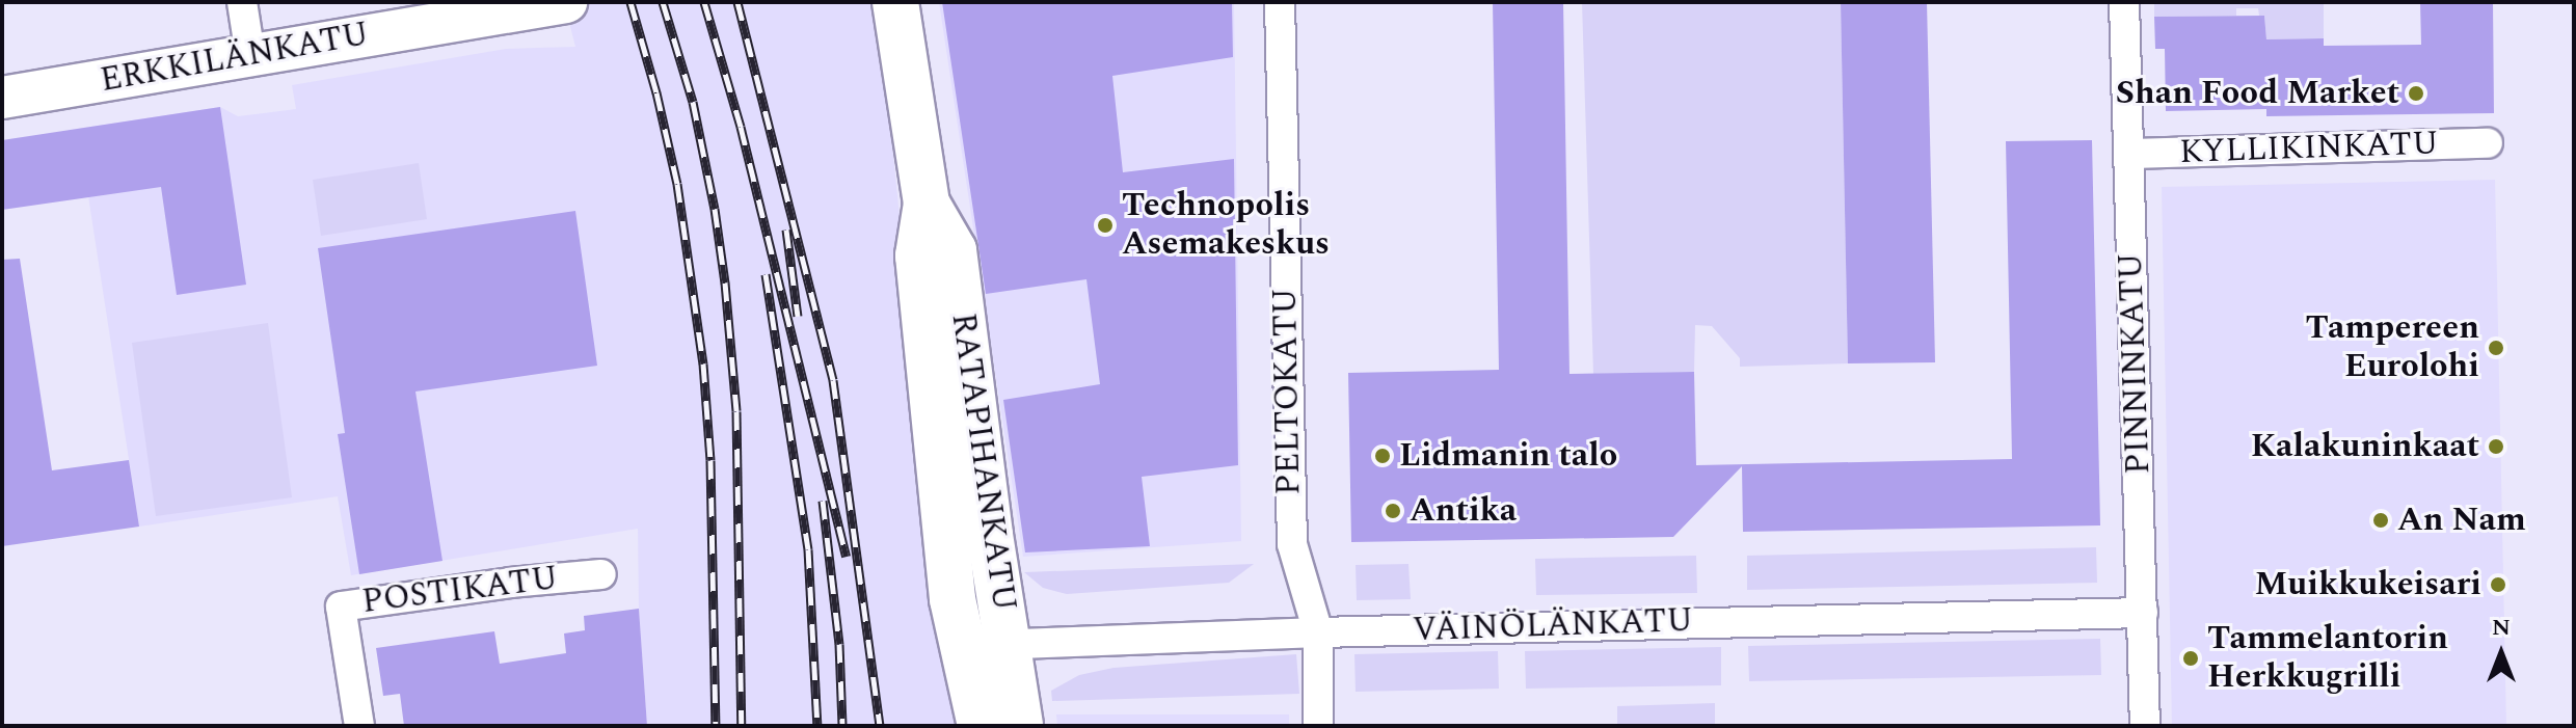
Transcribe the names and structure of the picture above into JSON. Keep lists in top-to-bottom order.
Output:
{
  "streets": {
    "main road": ["RATAPIHANKATU"],
    "street": [
      "ERKKILÄNKATU",
      "KYLLIKINKATU",
      "PINNINKATU",
      "PELTOKATU",
      "POSTIKATU",
      "VÄINÖLÄNKATU"
    ]
  },
  "crossings": [
    ["KYLLIKINKATU", "PINNINKATU"],
    ["PINNINKATU", "VÄINÖLÄNKATU"],
    ["PELTOKATU", "VÄINÖLÄNKATU"],
    ["RATAPIHANKATU", "VÄINÖLÄNKATU"]
  ],
  "places": [
    "Shan Food Market",
    "Technopolis Asemakeskus",
    "Tampereen Eurolohi",
    "Kalakuninkaat",
    "Lidmanin talo",
    "Antika",
    "An Nam",
    "Muikkukeisari",
    "Tammelantorin Herkkugrilli"
  ],
  "north": "top"
}
